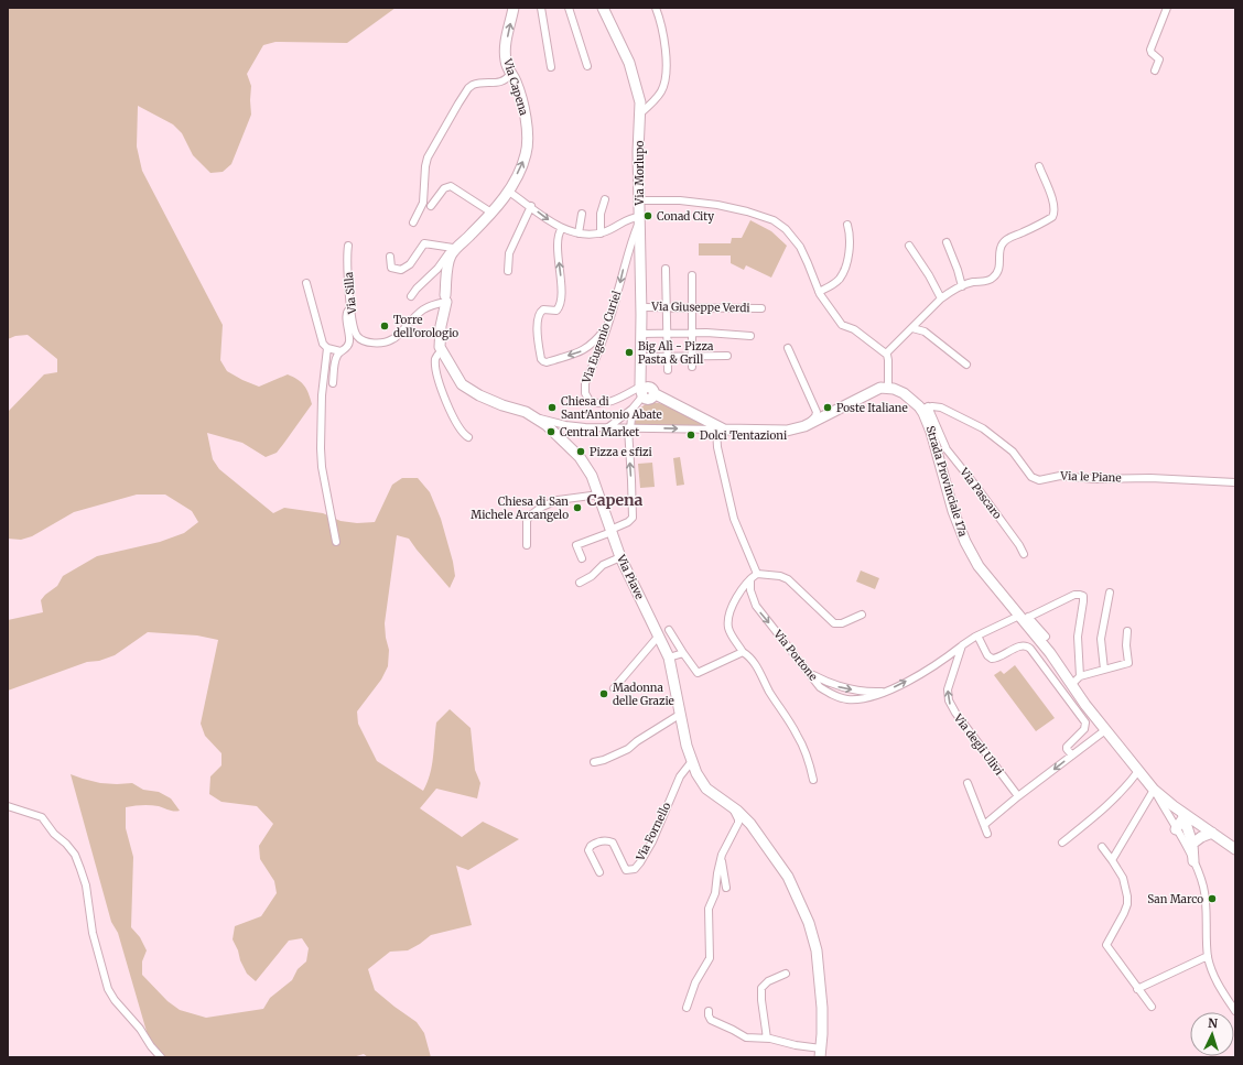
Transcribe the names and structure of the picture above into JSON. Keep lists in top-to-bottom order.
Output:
{
  "streets": {
    "main road": [
      "Via Capena",
      "Via Morlupo",
      "Strada Provinciale 17a",
      "Via Piave"
    ],
    "street": [
      "Via Silla",
      "Via Giuseppe Verdi",
      "Via Eugenio Curiel",
      "Via le Piane",
      "Via Pascaro",
      "Via Portone",
      "Via degli Ulivi",
      "Via Fornello"
    ]
  },
  "crossings": [
    ["Via Morlupo", "Via Giuseppe Verdi"],
    ["Via Morlupo", "Via Eugenio Curiel"],
    ["Via le Piane", "Strada Provinciale 17a"],
    ["Via le Piane", "Via Pascaro"],
    ["Strada Provinciale 17a", "Via Pascaro"],
    ["Via Piave", "Via Fornello"],
    ["Via Portone", "Via degli Ulivi"]
  ],
  "one_way": ["Via Capena", "Via degli Ulivi"],
  "districts": ["Capena"],
  "places": [
    "Conad City",
    "Torre dell'orologio",
    "Big Alì - Pizza Pasta & Grill",
    "Chiesa di Sant'Antonio Abate",
    "Poste Italiane",
    "Central Market",
    "Dolci Tentazioni",
    "Pizza e sfizi",
    "Chiesa di San Michele Arcangelo",
    "Madonna delle Grazie",
    "San Marco"
  ],
  "north": "top"
}
